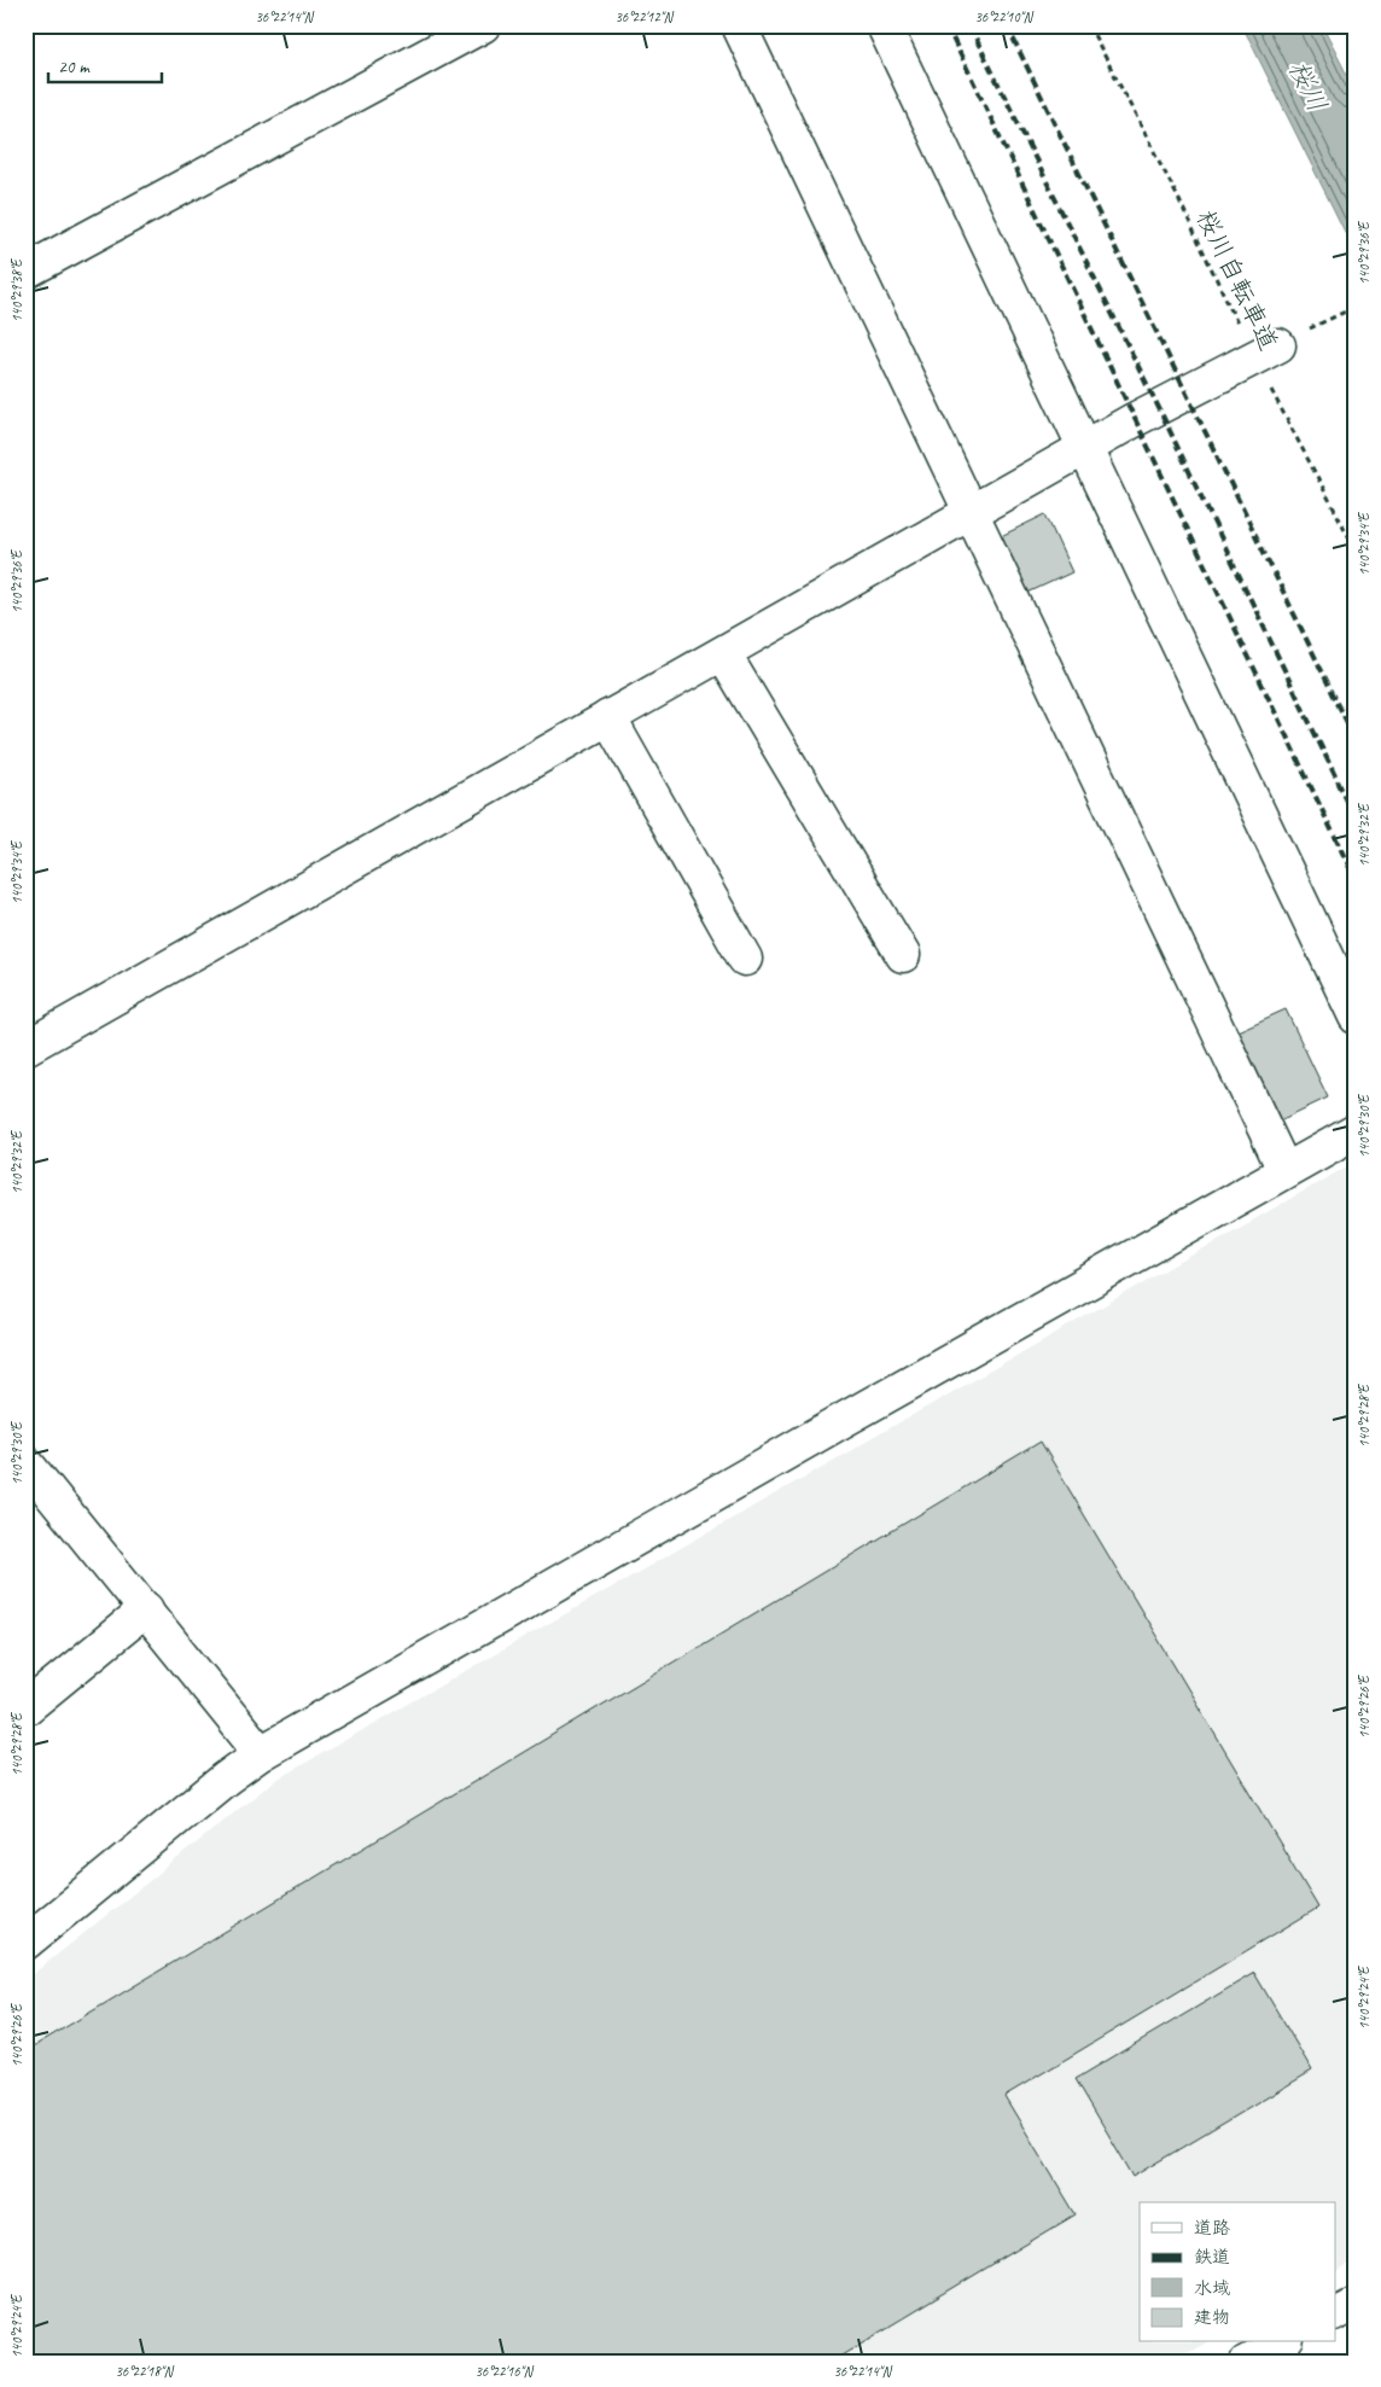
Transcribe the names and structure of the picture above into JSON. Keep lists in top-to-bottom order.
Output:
{
  "streets": {
    "path": ["桜川自転車道"]
  },
  "water": ["桜川"],
  "legend": [
    "道路",
    "鉄道",
    "水域",
    "建物"
  ],
  "scale_bar": "20 m",
  "coordinates": [
    "36°22'14\"N",
    "36°22'12\"N",
    "36°22'10\"N",
    "140°29'36\"E",
    "140°29'38\"E",
    "140°29'34\"E",
    "140°29'32\"E",
    "140°29'30\"E",
    "140°29'28\"E",
    "140°29'26\"E",
    "140°29'24\"E",
    "36°22'18\"N",
    "36°22'16\"N"
  ]
}
